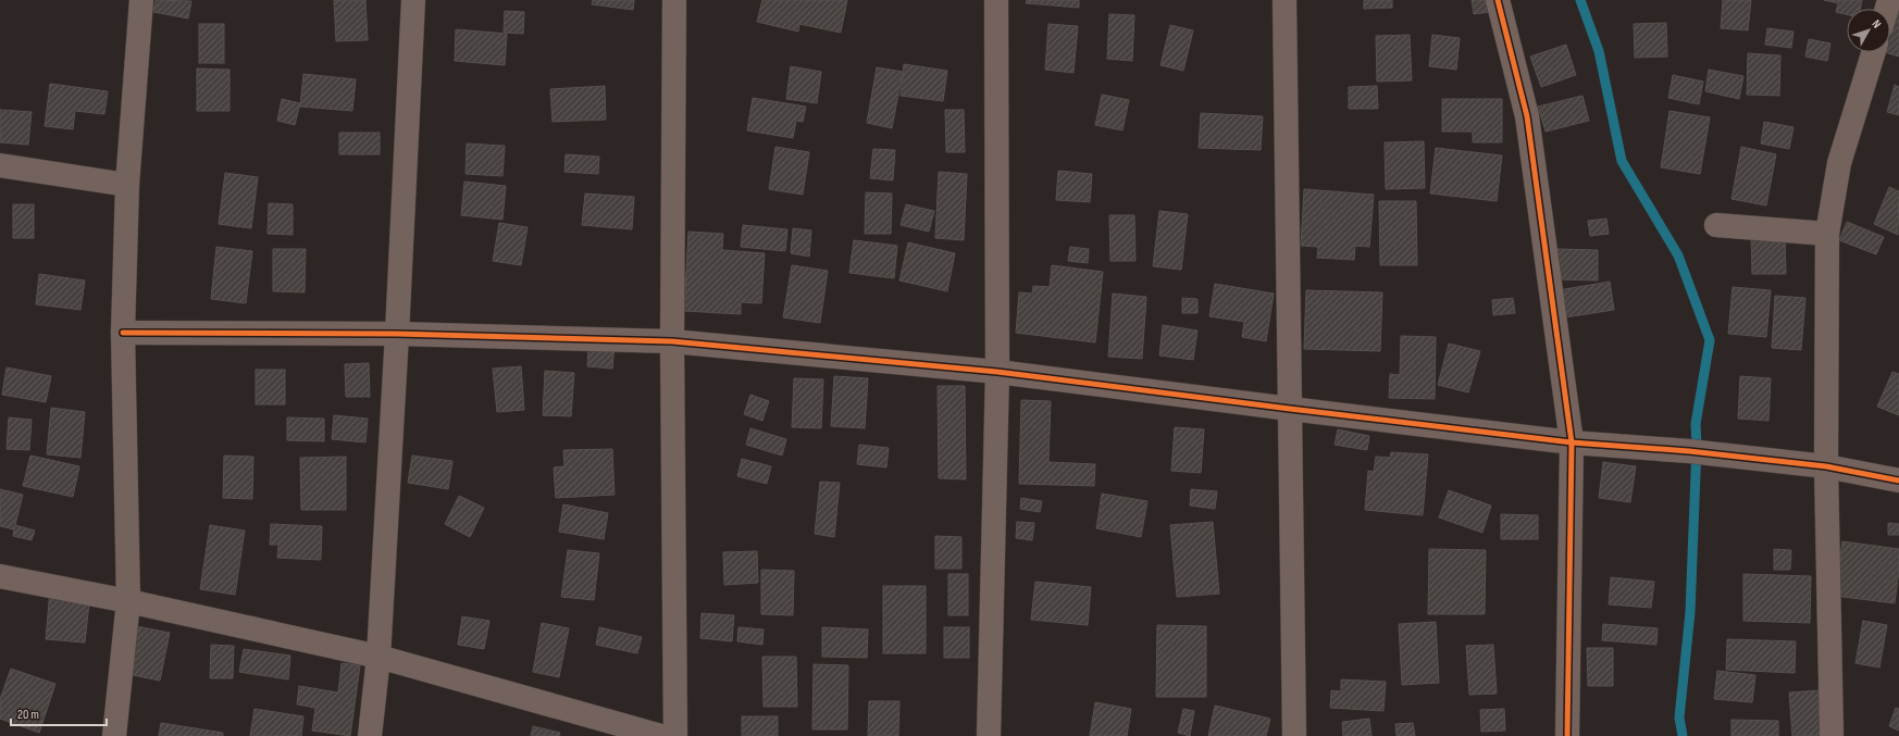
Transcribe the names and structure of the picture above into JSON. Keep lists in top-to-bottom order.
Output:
{
  "scale_bar": "20 m",
  "north": "top right"
}
